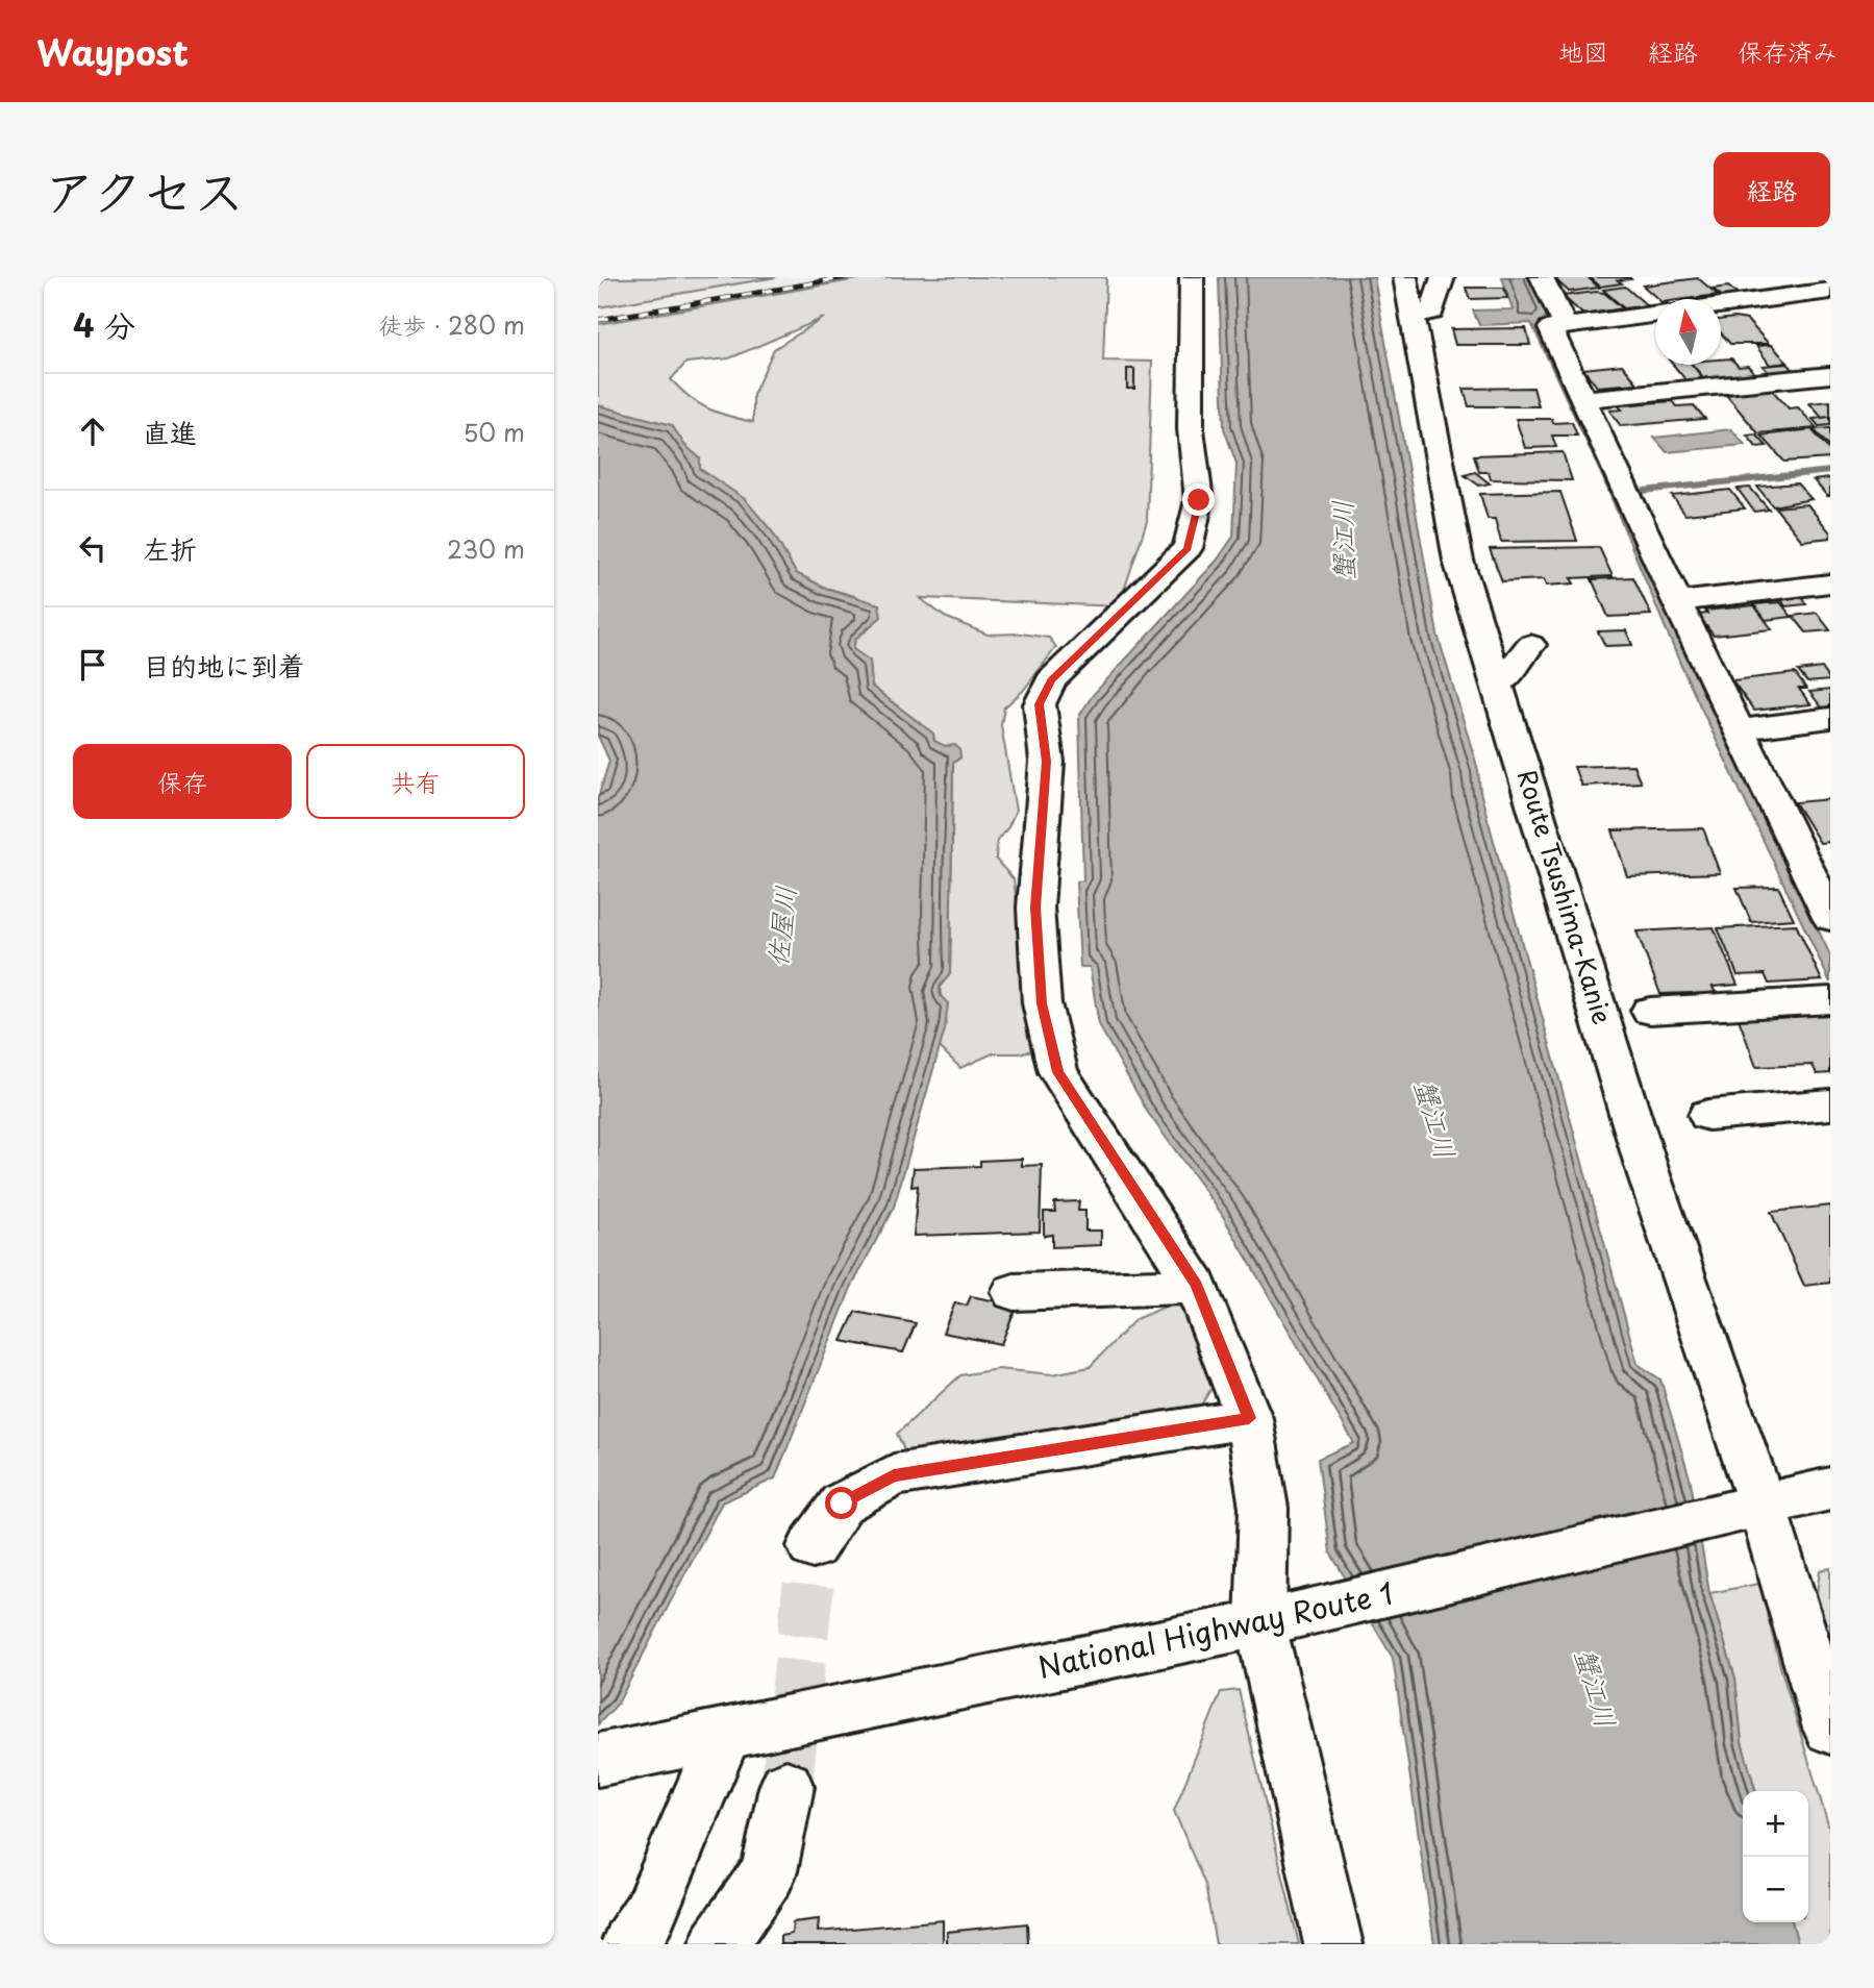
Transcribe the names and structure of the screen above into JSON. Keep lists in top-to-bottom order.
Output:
{
  "streets": {
    "main road": ["Route Tsushima-Kanie", "National Highway Route 1"]
  },
  "crossings": [
    ["Route Tsushima-Kanie", "National Highway Route 1"]
  ],
  "water": ["蟹江川", "佐屋川"],
  "north": "top",
  "page": {
    "header": "Waypost",
    "nav": ["地図", "経路", "保存済み"],
    "title": "アクセス",
    "buttons": [
      "経路",
      ["保存", "共有"]
    ],
    "heading": ["4 分", "徒歩 · 280 m"],
    "list": [
      ["直進", "50 m"],
      ["左折", "230 m"],
      "目的地に到着"
    ],
    "map_buttons": ["+", "−"]
  }
}
